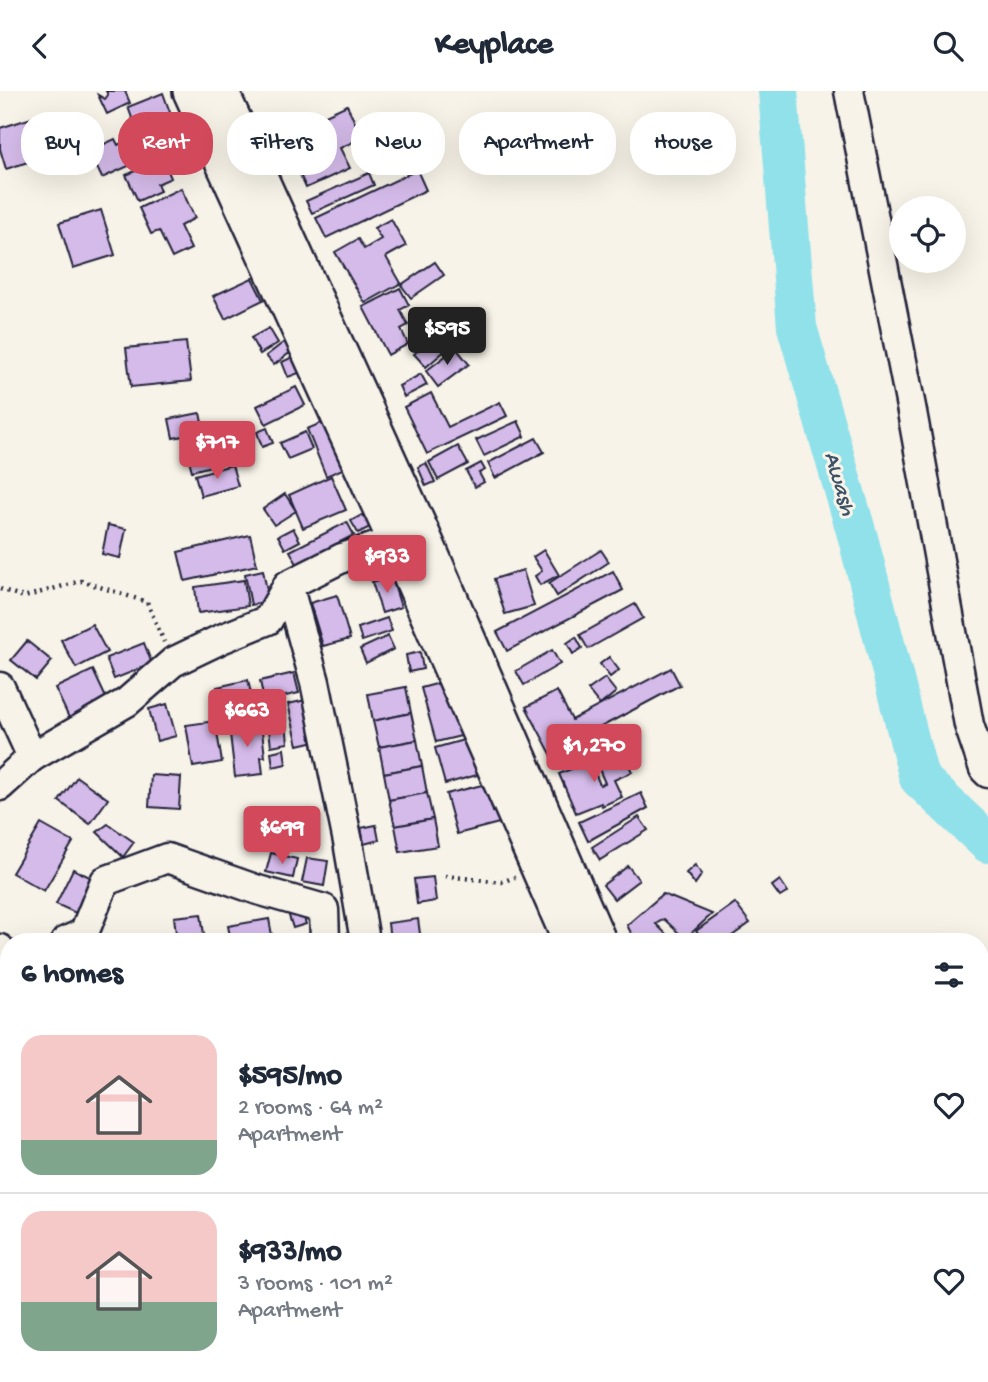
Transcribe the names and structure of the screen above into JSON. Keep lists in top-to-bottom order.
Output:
{
  "water": ["Awash"],
  "page": {
    "header": "Keyplace",
    "chip": [
      "Buy",
      "Rent",
      "Filters",
      "New",
      "Apartment",
      "House"
    ],
    "price": [
      "$595",
      "$717",
      "$933",
      "$663",
      "$1,270",
      "$699"
    ],
    "heading": "6 homes",
    "list": [
      {
        "name": "$595/mo",
        "note": "2 rooms · 64 m² · Apartment"
      },
      {
        "name": "$933/mo",
        "note": "3 rooms · 101 m² · Apartment"
      }
    ]
  }
}
